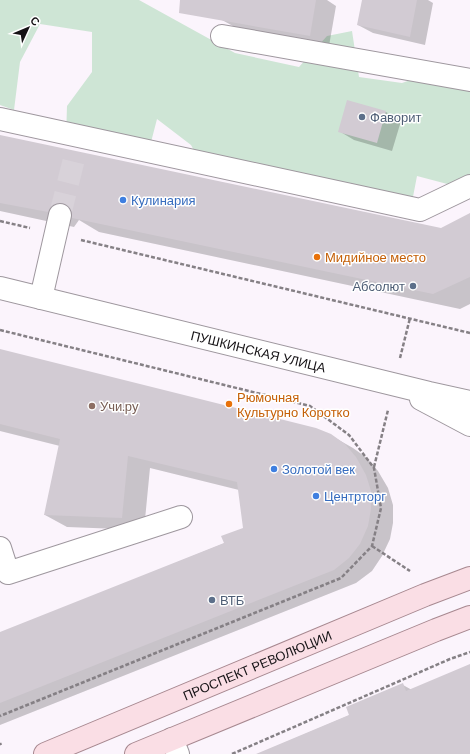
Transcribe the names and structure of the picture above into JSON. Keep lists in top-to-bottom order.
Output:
{
  "streets": {
    "main road": ["ПРОСПЕКТ РЕВОЛЮЦИИ"],
    "street": ["ПУШКИНСКАЯ УЛИЦА"]
  },
  "places": [
    "Фаворит",
    "Кулинария",
    "Мидийное место",
    "Абсолют",
    "Рюмочная Культурно Коротко",
    "Учи.ру",
    "Золотой век",
    "Центрторг",
    "ВТБ"
  ],
  "north": "top right"
}
